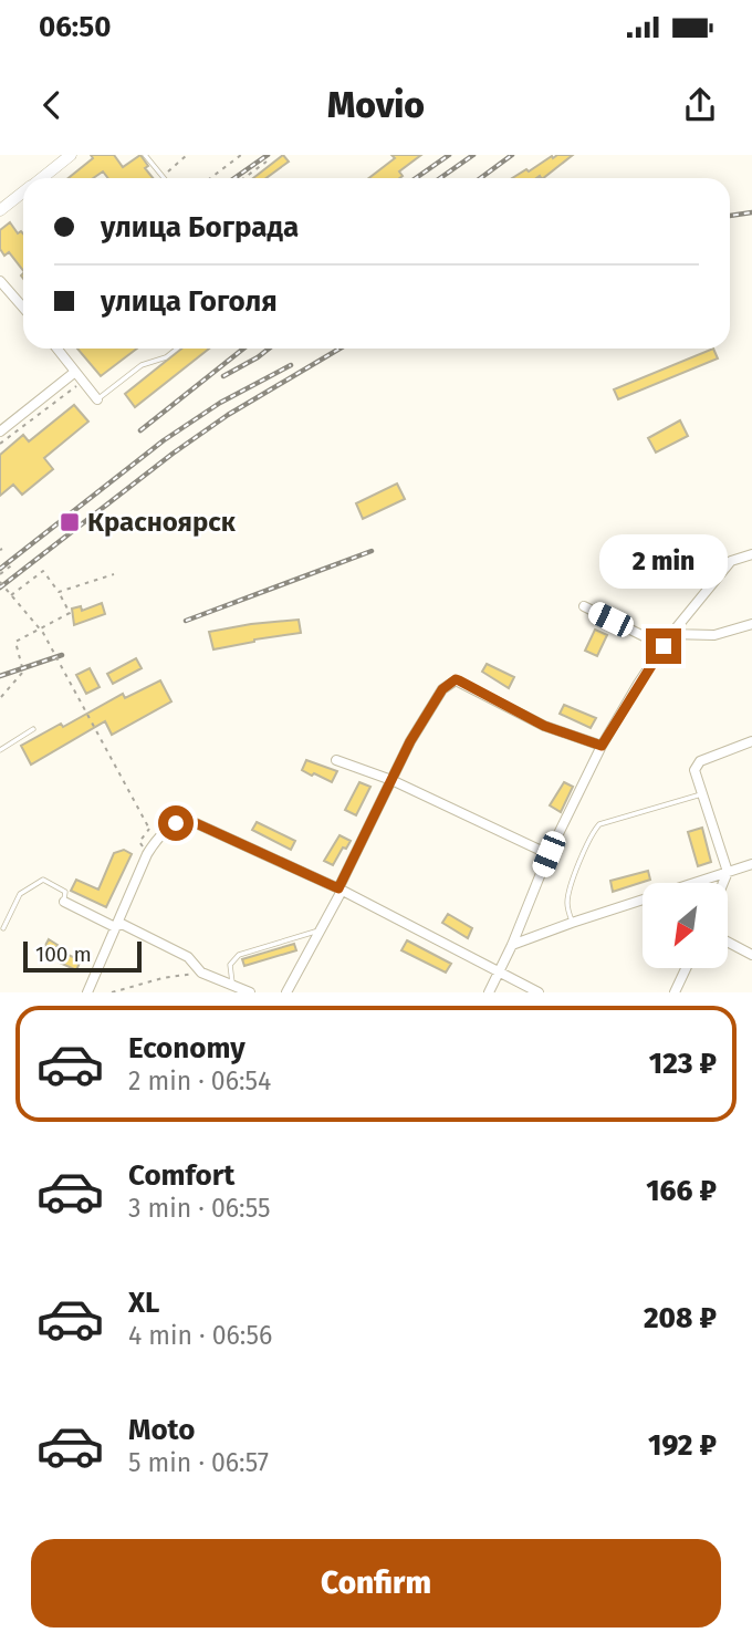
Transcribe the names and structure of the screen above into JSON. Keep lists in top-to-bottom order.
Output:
{
  "places": {
    "transit": ["Красноярск"]
  },
  "scale_bar": "100 m",
  "north": "bottom left",
  "page": {
    "status": "06:50",
    "header": "Movio",
    "banner": ["улица Бограда", "улица Гоголя"],
    "bubble": "2 min",
    "scale": "100 m",
    "list": [
      {
        "name": "Economy",
        "note": "2 min · 06:54",
        "value": "123 ₽"
      },
      {
        "name": "Comfort",
        "note": "3 min · 06:55",
        "value": "166 ₽"
      },
      {
        "name": "XL",
        "note": "4 min · 06:56",
        "value": "208 ₽"
      },
      {
        "name": "Moto",
        "note": "5 min · 06:57",
        "value": "192 ₽"
      }
    ],
    "buttons": "Confirm"
  }
}
